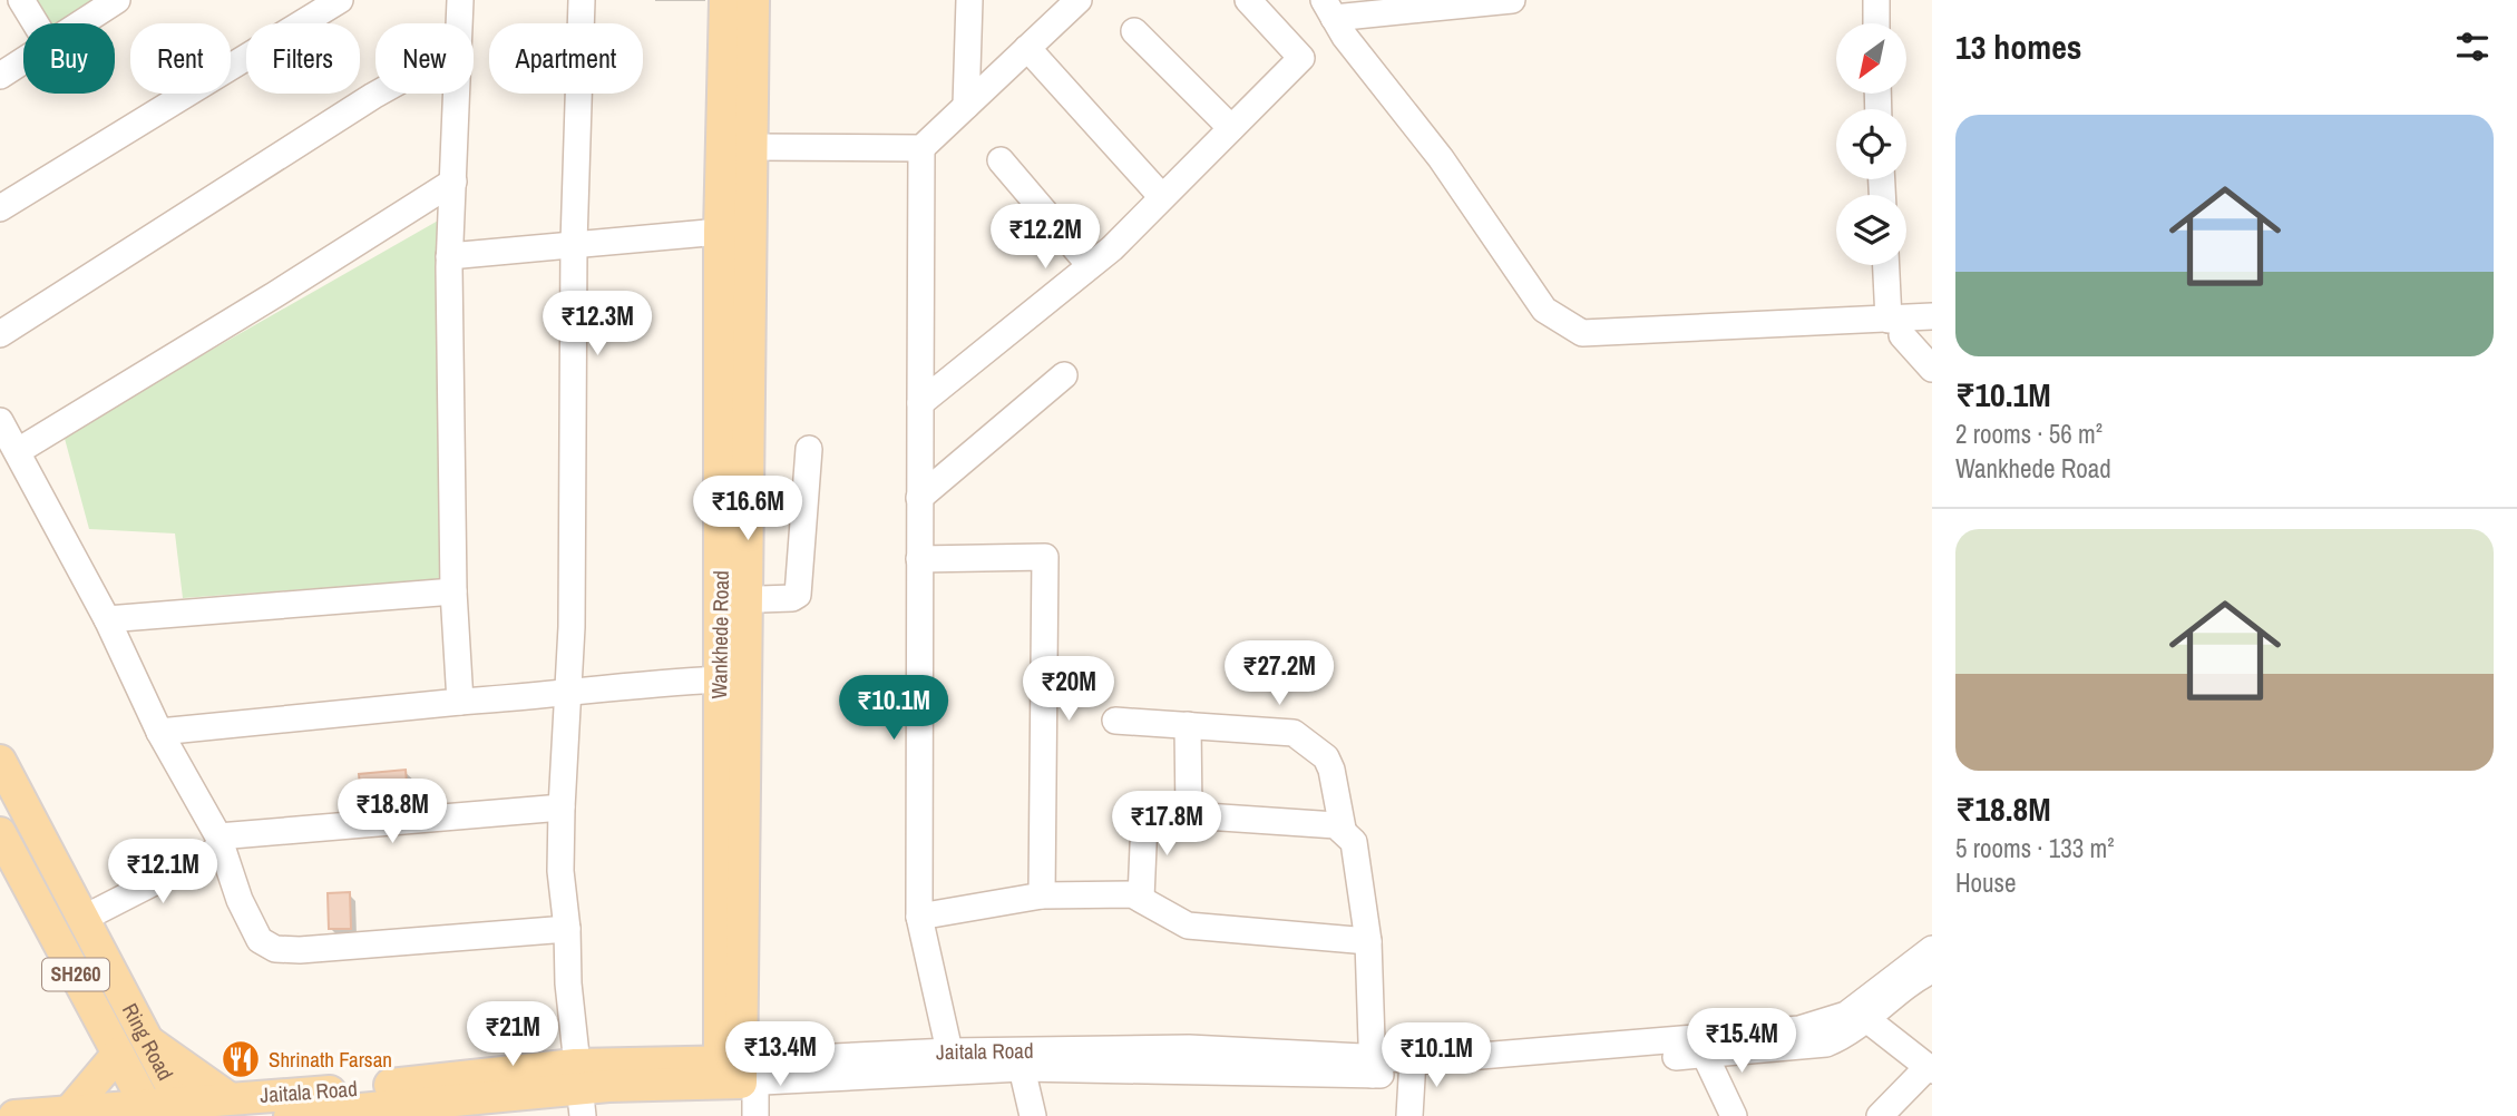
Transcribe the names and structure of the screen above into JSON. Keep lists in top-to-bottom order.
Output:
{
  "streets": {
    "main road": [
      "Wankhede Road",
      "SH260",
      "Ring Road",
      "Jaitala Road"
    ]
  },
  "crossings": [
    ["Wankhede Road", "Jaitala Road"],
    ["SH260", "Jaitala Road"],
    ["Ring Road", "Jaitala Road"]
  ],
  "places": {
    "restaurant": ["Shrinath Farsan"]
  },
  "north": "bottom left",
  "page": {
    "heading": "13 homes",
    "chip": [
      "Buy",
      "Rent",
      "Filters",
      "New",
      "Apartment"
    ],
    "list": [
      {
        "name": "₹10.1M",
        "note": "2 rooms · 56 m² · Wankhede Road"
      },
      {
        "name": "₹18.8M",
        "note": "5 rooms · 133 m² · House"
      }
    ],
    "price": [
      "₹12.2M",
      "₹12.3M",
      "₹16.6M",
      "₹27.2M",
      "₹20M",
      "₹10.1M",
      "₹18.8M",
      "₹17.8M",
      "₹12.1M",
      "₹21M",
      "₹15.4M",
      "₹13.4M",
      "₹10.1M"
    ]
  }
}
